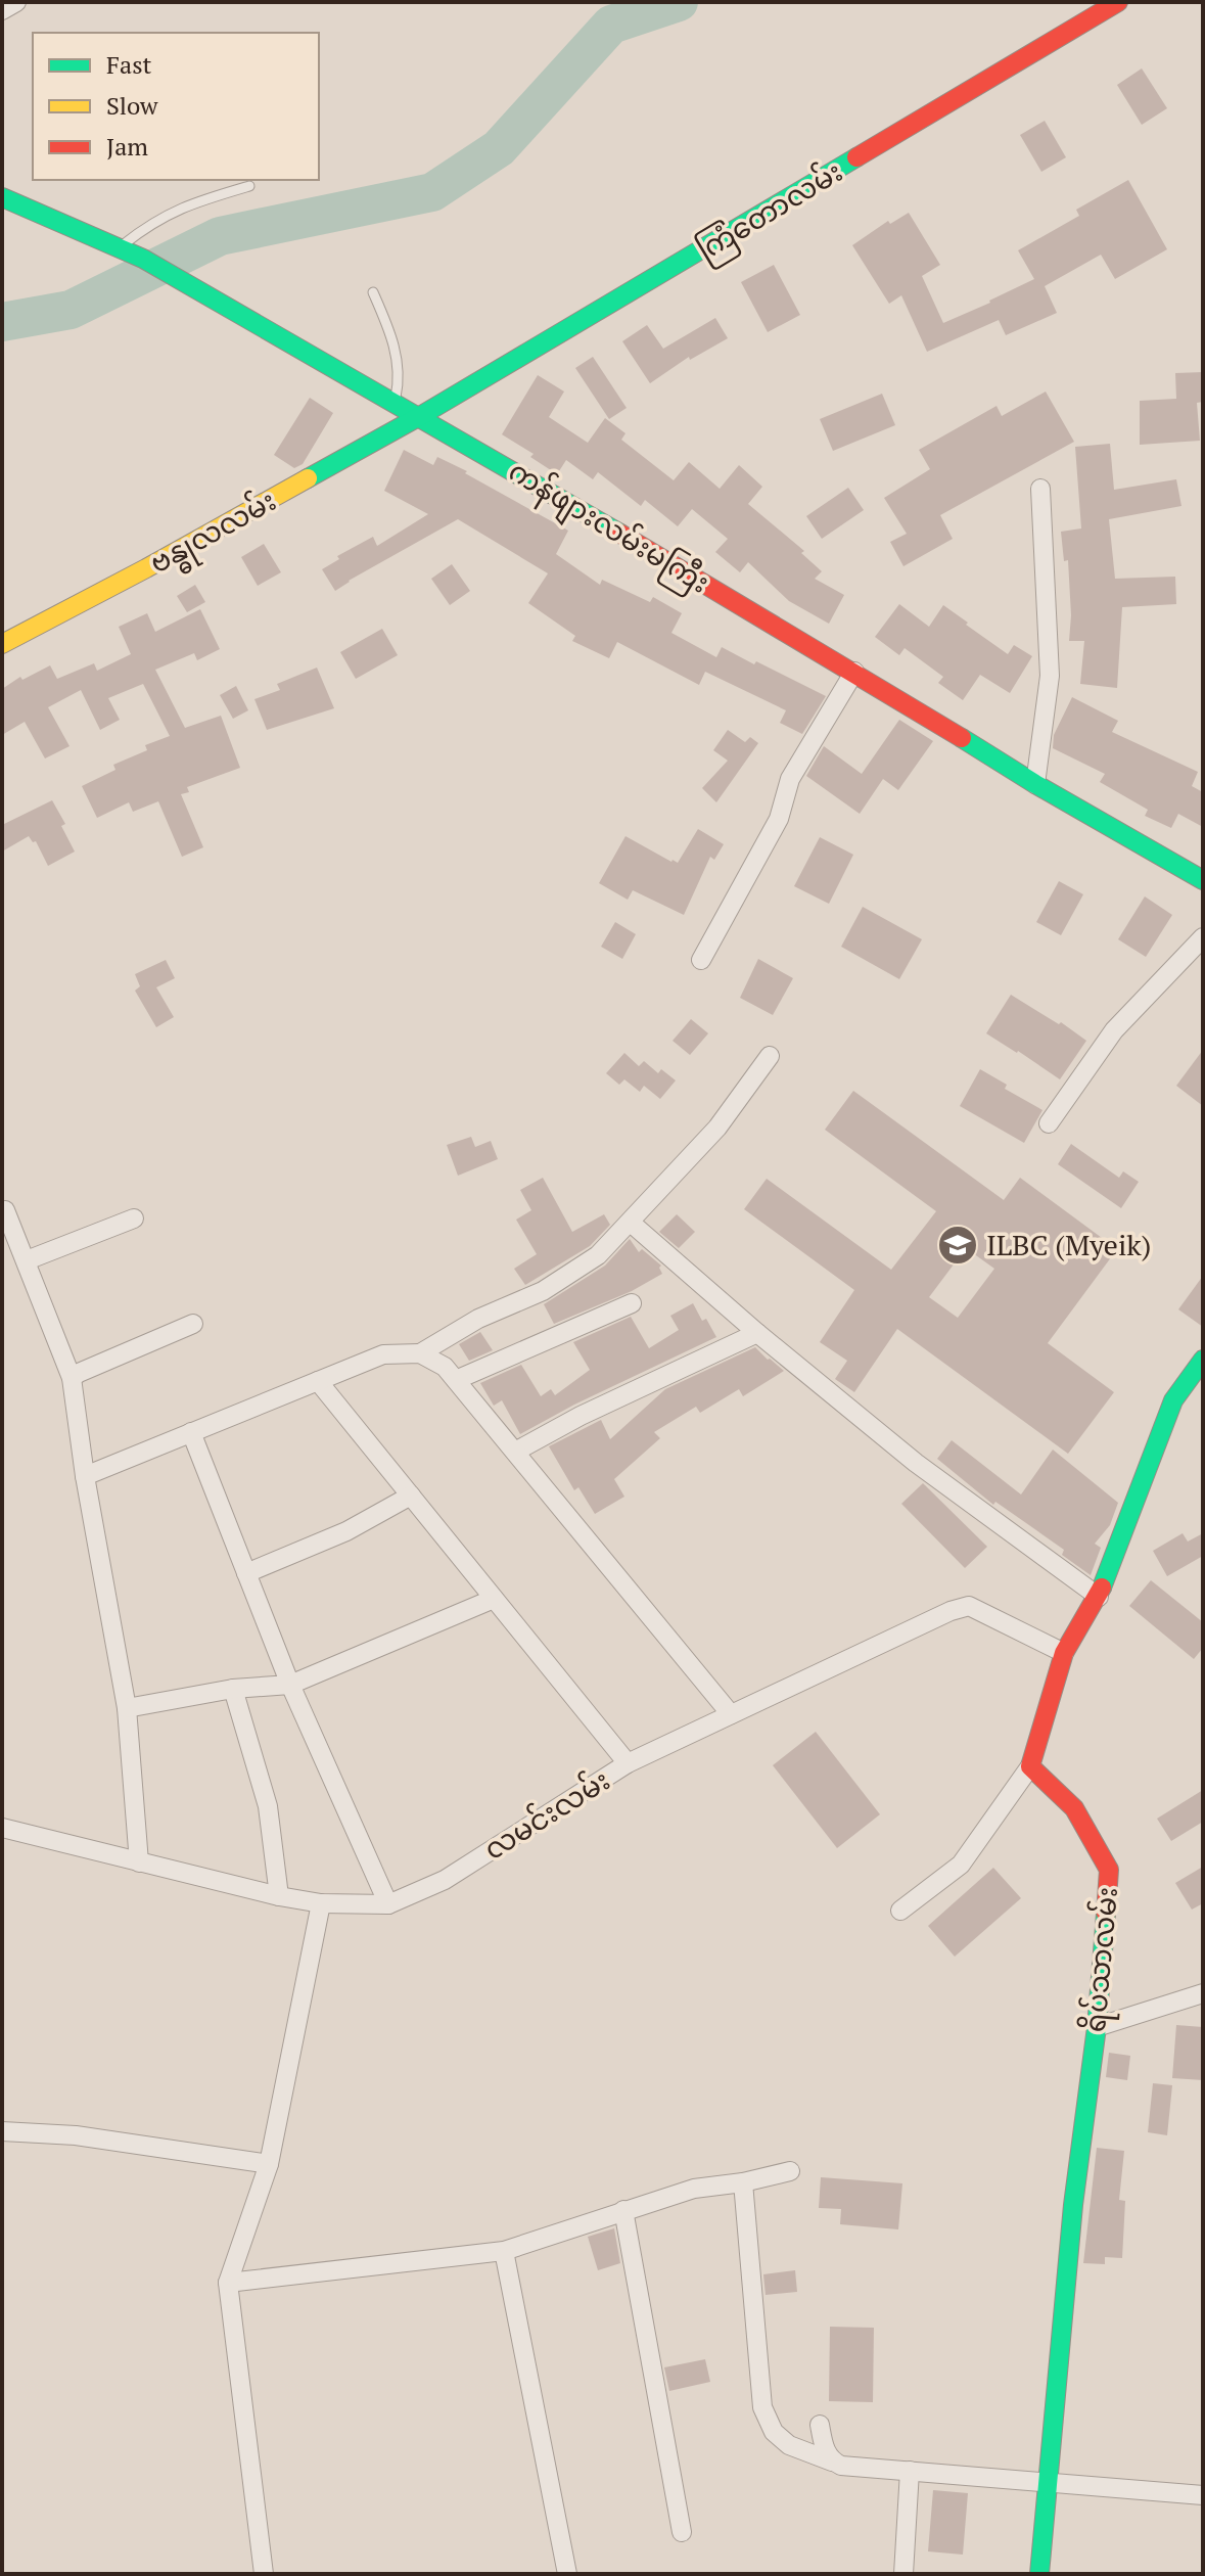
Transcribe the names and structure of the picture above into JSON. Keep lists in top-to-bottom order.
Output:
{
  "streets": {
    "street": [
      "ကြံတောလမ်း",
      "ကန်ဖျားလမ်းမကြီး",
      "ဗန္ဓုလလမ်း",
      "လမင်းလမ်း",
      "ရိပ်သာလမ်း"
    ]
  },
  "crossings": [
    ["ကြံတောလမ်း", "ကန်ဖျားလမ်းမကြီး"],
    ["ကြံတောလမ်း", "ဗန္ဓုလလမ်း"],
    ["ကန်ဖျားလမ်းမကြီး", "ဗန္ဓုလလမ်း"]
  ],
  "places": {
    "school or university": ["ILBC (Myeik)"]
  },
  "legend": ["Fast", "Slow", "Jam"]
}
